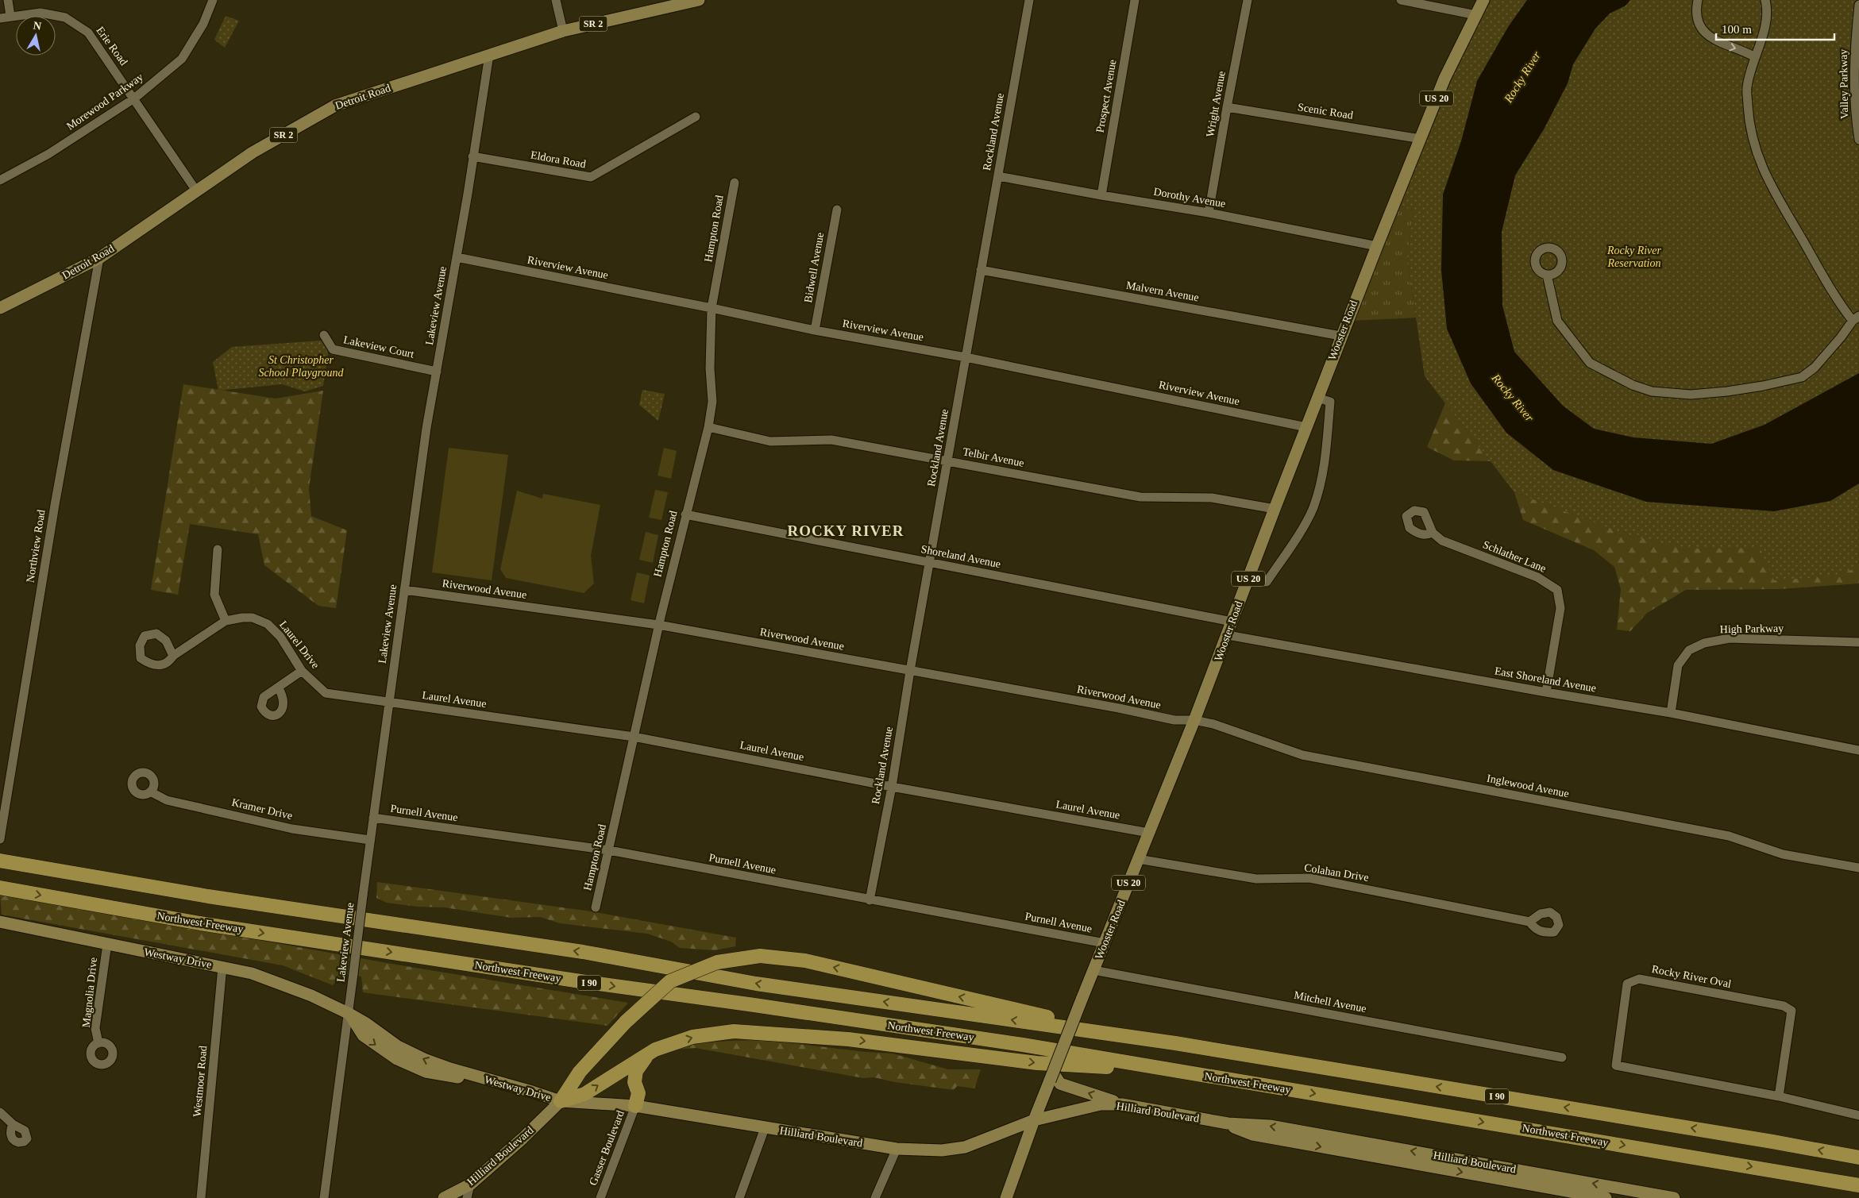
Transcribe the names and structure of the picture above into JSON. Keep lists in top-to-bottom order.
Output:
{
  "streets": {
    "highway": ["Northwest Freeway", "I 90"],
    "main road": [
      "SR 2",
      "Detroit Road",
      "US 20",
      "Wooster Road",
      "Westway Drive",
      "Hilliard Boulevard"
    ],
    "street": [
      "Erie Road",
      "Valley Parkway",
      "Prospect Avenue",
      "Morewood Parkway",
      "Wright Avenue",
      "Scenic Road",
      "Rockland Avenue",
      "Eldora Road",
      "Dorothy Avenue",
      "Hampton Road",
      "Riverview Avenue",
      "Bidwell Avenue",
      "Malvern Avenue",
      "Lakeview Avenue",
      "Lakeview Court",
      "Telbir Avenue",
      "Northview Road",
      "Shoreland Avenue",
      "Schlather Lane",
      "Riverwood Avenue",
      "High Parkway",
      "Laurel Drive",
      "East Shoreland Avenue",
      "Laurel Avenue",
      "Inglewood Avenue",
      "Kramer Drive",
      "Purnell Avenue",
      "Colahan Drive",
      "Rocky River Oval",
      "Magnolia Drive",
      "Mitchell Avenue",
      "Westmoor Road",
      "Gasser Boulevard"
    ]
  },
  "crossings": [
    ["Erie Road", "Detroit Road"],
    ["Erie Road", "Morewood Parkway"],
    ["Prospect Avenue", "Dorothy Avenue"],
    ["Detroit Road", "Lakeview Avenue"],
    ["Detroit Road", "Northview Road"],
    ["Wright Avenue", "Scenic Road"],
    ["Wright Avenue", "Dorothy Avenue"],
    ["Scenic Road", "Wooster Road"],
    ["Rockland Avenue", "Dorothy Avenue"],
    ["Rockland Avenue", "Riverview Avenue"],
    ["Rockland Avenue", "Malvern Avenue"],
    ["Rockland Avenue", "Telbir Avenue"],
    ["Rockland Avenue", "Shoreland Avenue"],
    ["Rockland Avenue", "Riverwood Avenue"],
    ["Rockland Avenue", "Laurel Avenue"],
    ["Rockland Avenue", "Purnell Avenue"],
    ["Eldora Road", "Lakeview Avenue"],
    ["Dorothy Avenue", "Wooster Road"],
    ["Hampton Road", "Riverview Avenue"],
    ["Hampton Road", "Telbir Avenue"],
    ["Hampton Road", "Shoreland Avenue"],
    ["Hampton Road", "Riverwood Avenue"],
    ["Hampton Road", "Laurel Avenue"],
    ["Hampton Road", "Purnell Avenue"],
    ["Riverview Avenue", "Bidwell Avenue"],
    ["Riverview Avenue", "Lakeview Avenue"],
    ["Riverview Avenue", "Wooster Road"],
    ["Malvern Avenue", "Wooster Road"],
    ["Lakeview Avenue", "Lakeview Court"],
    ["Lakeview Avenue", "Riverwood Avenue"],
    ["Lakeview Avenue", "Laurel Drive"],
    ["Lakeview Avenue", "Laurel Avenue"],
    ["Lakeview Avenue", "Kramer Drive"],
    ["Lakeview Avenue", "Purnell Avenue"],
    ["Lakeview Avenue", "Westway Drive"],
    ["Wooster Road", "Telbir Avenue"],
    ["Wooster Road", "Shoreland Avenue"],
    ["Wooster Road", "Riverwood Avenue"],
    ["Wooster Road", "East Shoreland Avenue"],
    ["Wooster Road", "Laurel Avenue"],
    ["Wooster Road", "Inglewood Avenue"],
    ["Wooster Road", "Purnell Avenue"],
    ["Wooster Road", "Colahan Drive"],
    ["Wooster Road", "Mitchell Avenue"],
    ["Wooster Road", "Hilliard Boulevard"],
    ["Schlather Lane", "East Shoreland Avenue"],
    ["Riverwood Avenue", "Inglewood Avenue"],
    ["High Parkway", "East Shoreland Avenue"],
    ["Laurel Drive", "Laurel Avenue"],
    ["Westway Drive", "Magnolia Drive"],
    ["Westway Drive", "Westmoor Road"],
    ["Westway Drive", "Hilliard Boulevard"],
    ["Hilliard Boulevard", "Gasser Boulevard"]
  ],
  "districts": ["ROCKY RIVER"],
  "water": ["Rocky River"],
  "parks": ["Rocky River Reservation", "St Christopher School Playground"],
  "scale_bar": "100 m",
  "north": "top"
}
